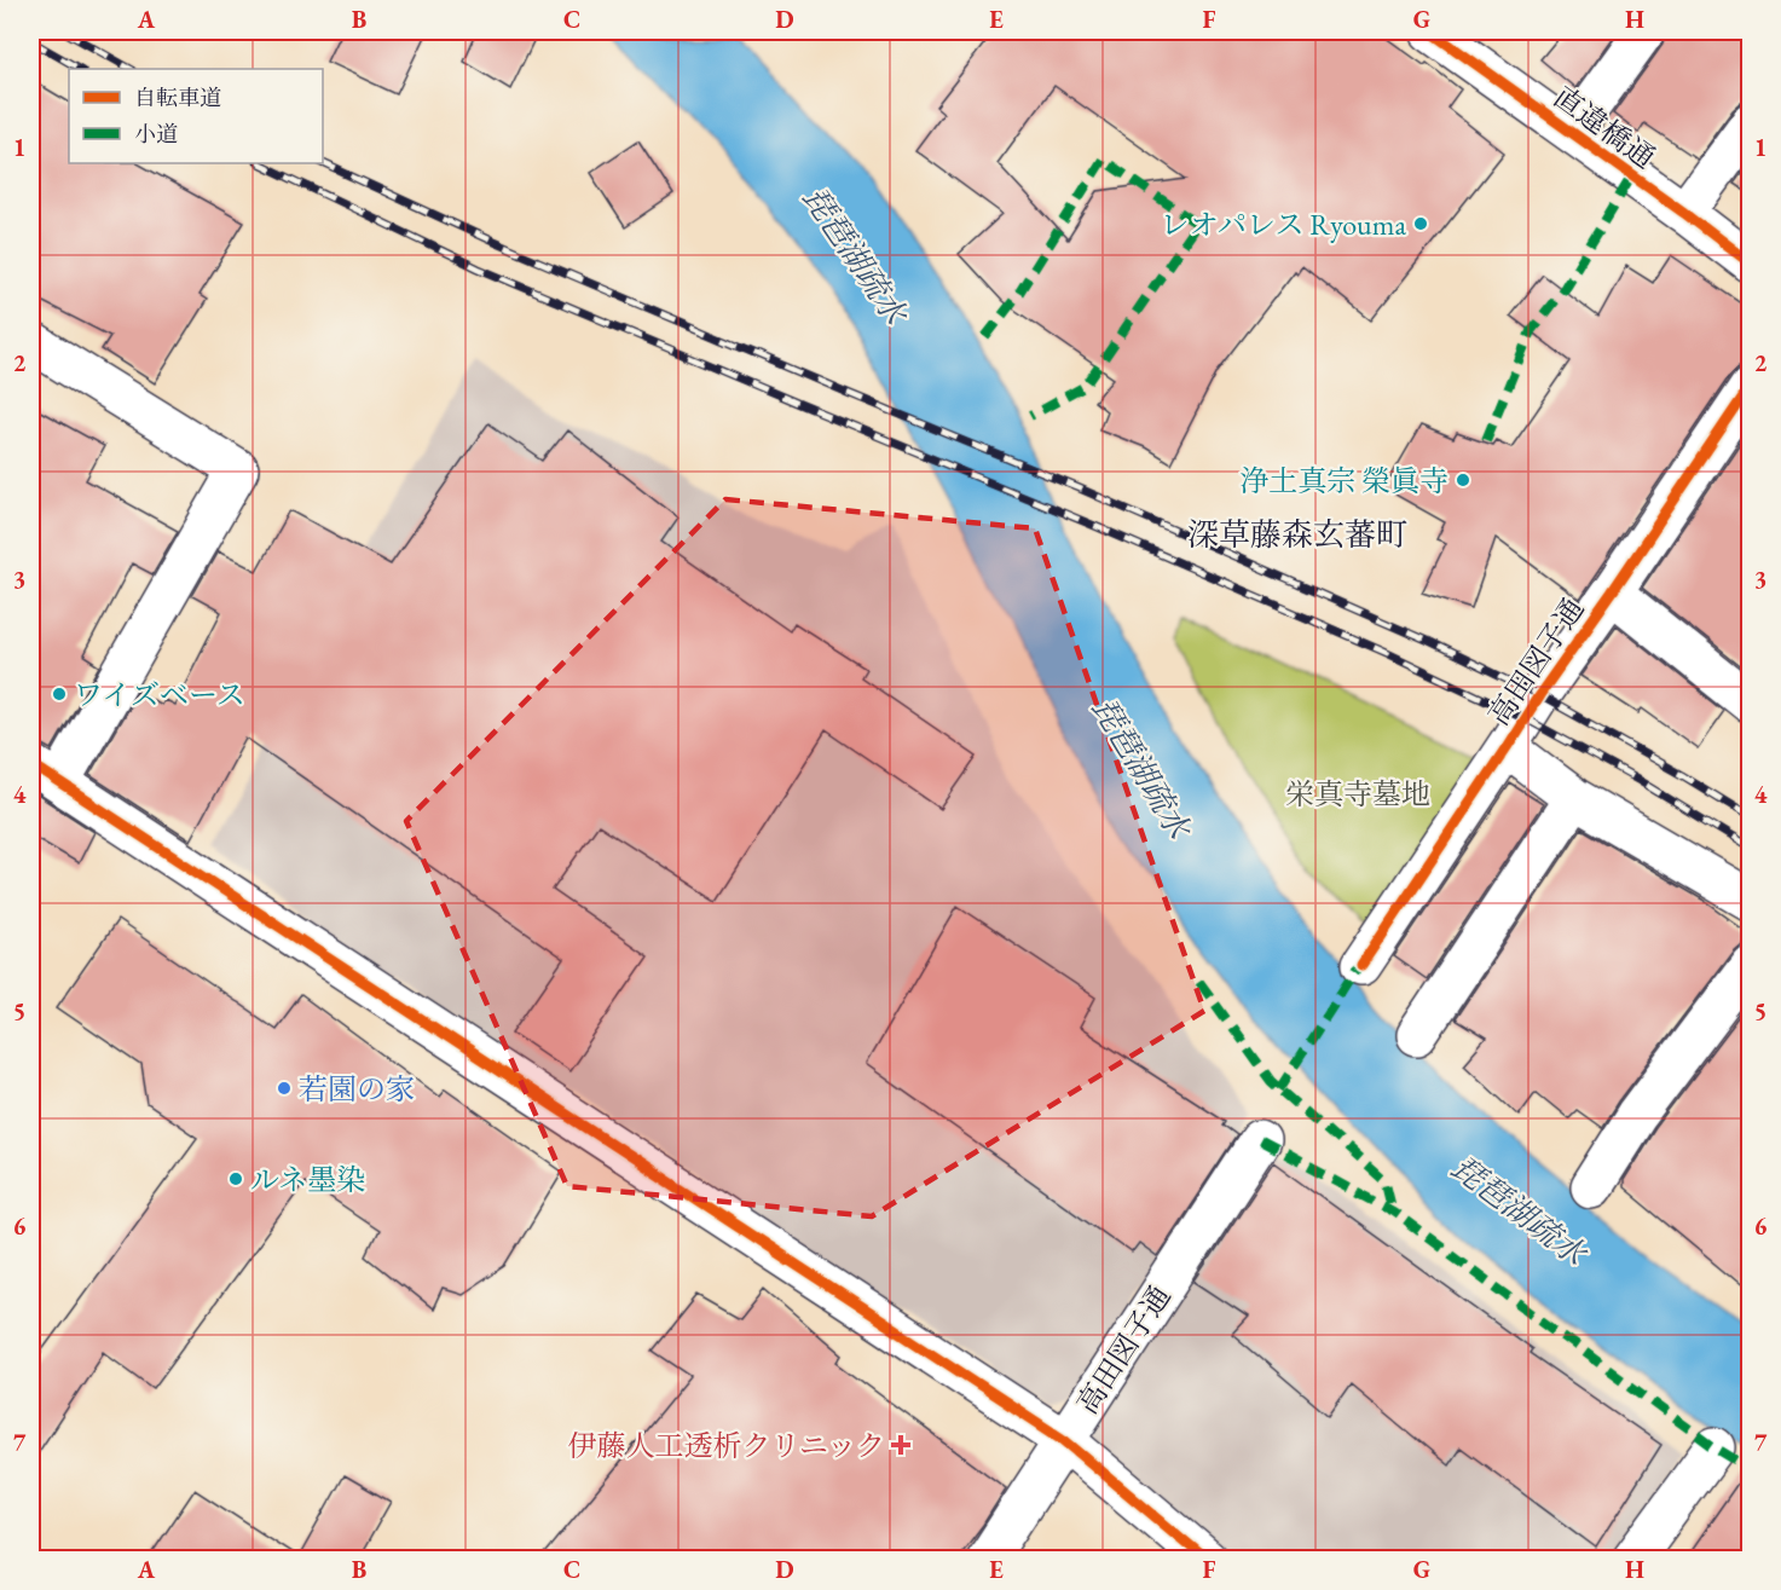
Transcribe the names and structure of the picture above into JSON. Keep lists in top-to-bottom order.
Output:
{
  "streets": {
    "street": ["直違橋通", "高田図子通"]
  },
  "districts": ["深草藤森玄蕃町"],
  "water": ["琵琶湖疏水"],
  "parks": ["栄真寺墓地"],
  "places": {
    "other": [
      "レオパレス Ryouma",
      "浄土真宗 榮眞寺",
      "ワイズベース",
      "若園の家",
      "ルネ墨染"
    ],
    "health": ["伊藤人工透析クリニック"]
  },
  "legend": ["自転車道", "小道"],
  "grid": {
    "columns": [
      "A",
      "B",
      "C",
      "D",
      "E",
      "F",
      "G",
      "H"
    ],
    "rows": [
      "1",
      "2",
      "3",
      "4",
      "5",
      "6",
      "7"
    ]
  }
}
